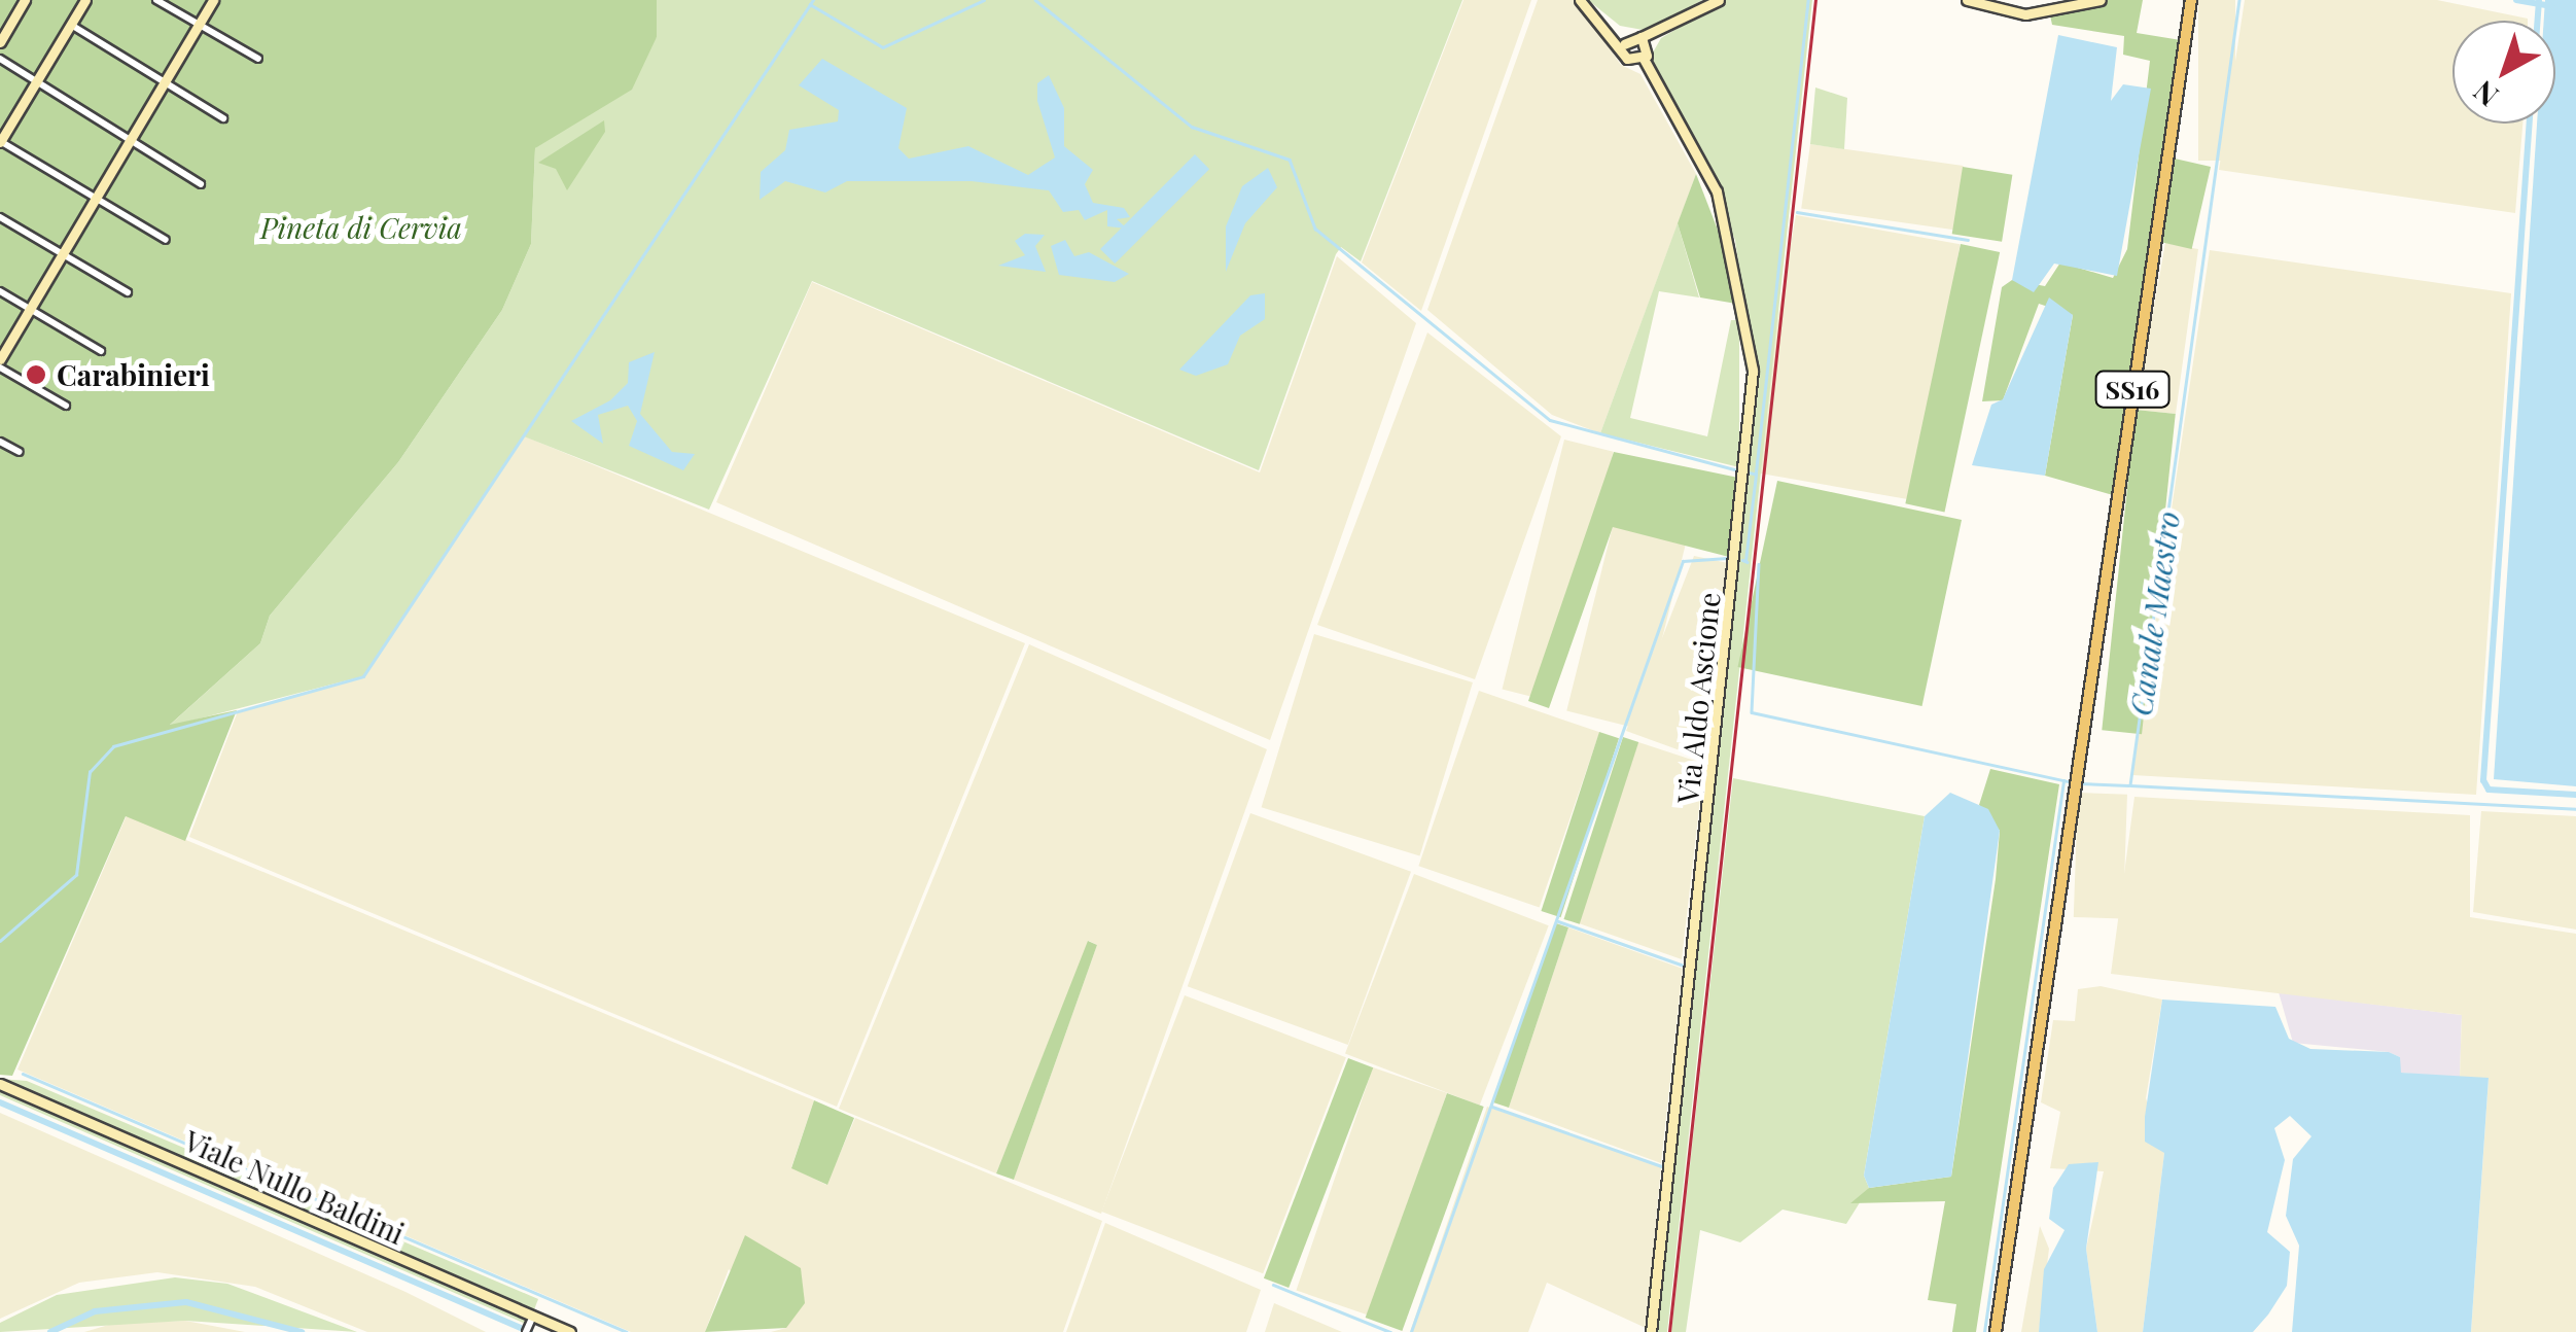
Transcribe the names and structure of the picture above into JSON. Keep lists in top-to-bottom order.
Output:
{
  "streets": {
    "main road": ["SS16"],
    "street": ["Via Aldo Ascione", "Viale Nullo Baldini"]
  },
  "water": ["Canale Maestro"],
  "parks": ["Pineta di Cervia"],
  "places": ["Carabinieri"],
  "north": "bottom left"
}
